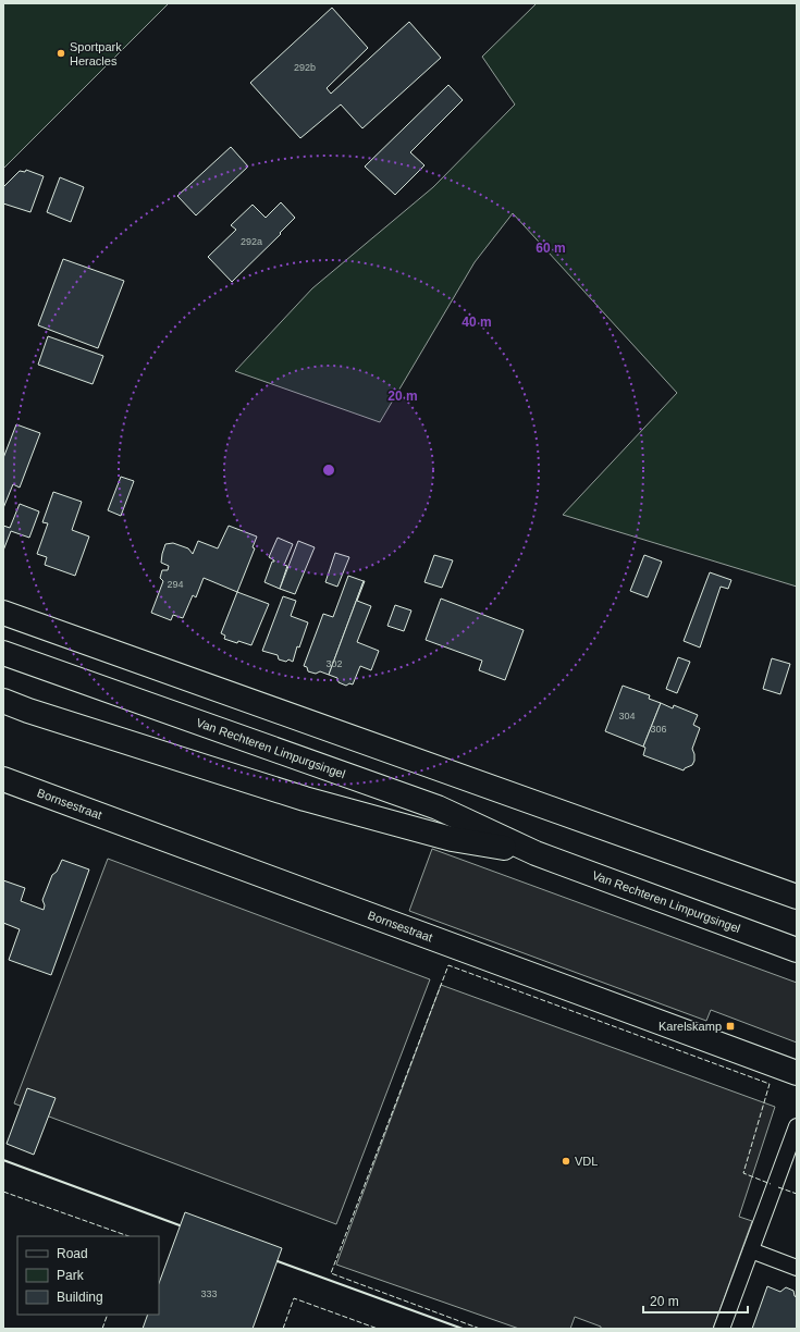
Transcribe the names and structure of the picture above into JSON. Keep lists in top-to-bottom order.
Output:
{
  "streets": {
    "street": ["Van Rechteren Limpurgsingel", "Bornsestraat"]
  },
  "places": {
    "other": ["Sportpark Heracles", "VDL"],
    "transit": ["Karelskamp"]
  },
  "house_numbers": [
    "292b",
    "292a",
    "294",
    "302",
    "304",
    "306",
    "333"
  ],
  "legend": ["Road", "Park", "Building"],
  "scale_bar": "20 m",
  "rings": ["60 m", "40 m", "20 m"]
}
